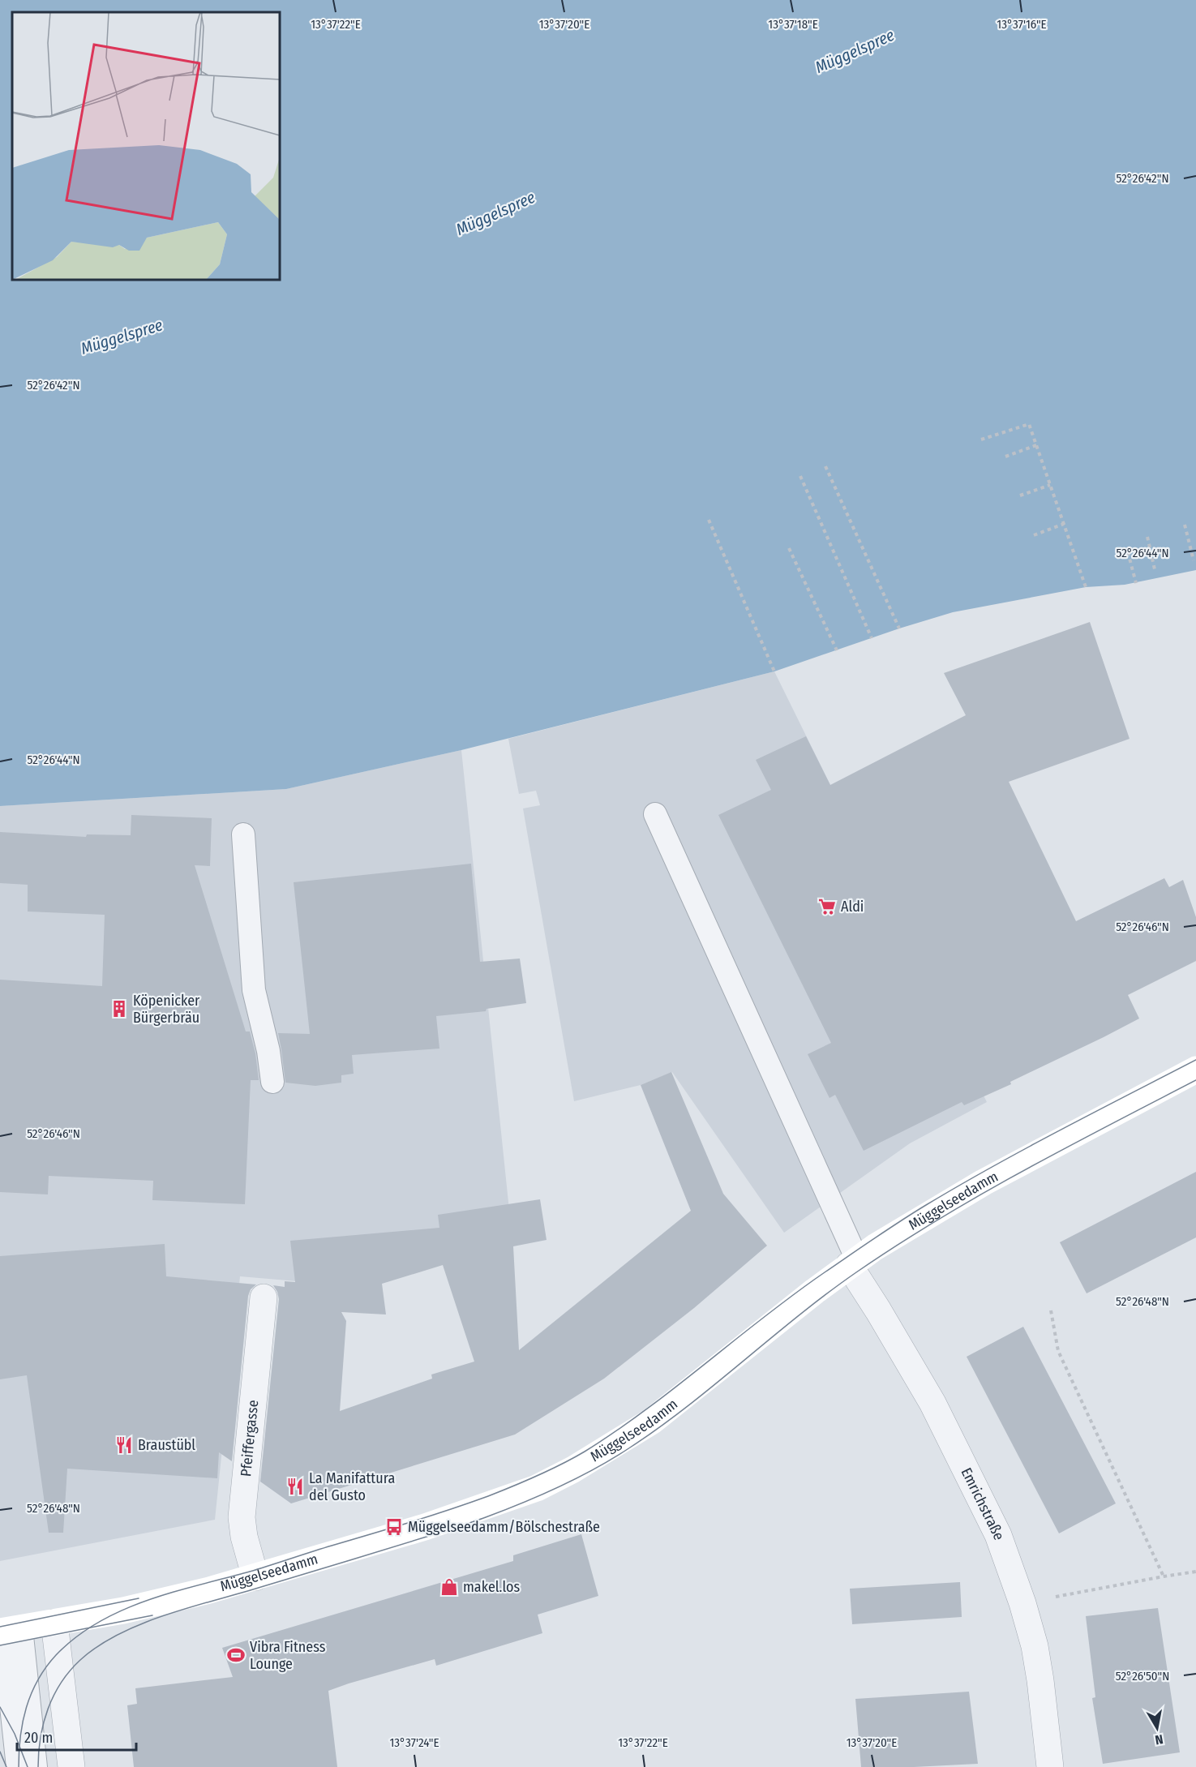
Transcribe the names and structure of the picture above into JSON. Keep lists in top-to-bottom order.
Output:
{
  "streets": {
    "main road": ["Müggelseedamm"],
    "street": ["Pfeiffergasse", "Emrichstraße"]
  },
  "crossings": [
    ["Müggelseedamm", "Pfeiffergasse"],
    ["Müggelseedamm", "Emrichstraße"]
  ],
  "water": ["Müggelspree"],
  "places": {
    "supermarket": ["Aldi"],
    "building": ["Köpenicker Bürgerbräu"],
    "restaurant": ["Braustübl", "La Manifattura del Gusto"],
    "bus stop": ["Müggelseedamm/Bölschestraße"],
    "shop": ["makel.los"],
    "sports": ["Vibra Fitness Lounge"]
  },
  "scale_bar": "20 m",
  "north": "bottom",
  "coordinates": [
    "13°37'16\"E",
    "13°37'22\"E",
    "13°37'20\"E",
    "13°37'18\"E",
    "52°26'42\"N",
    "52°26'44\"N",
    "52°26'46\"N",
    "52°26'48\"N",
    "52°26'50\"N",
    "13°37'24\"E"
  ]
}
